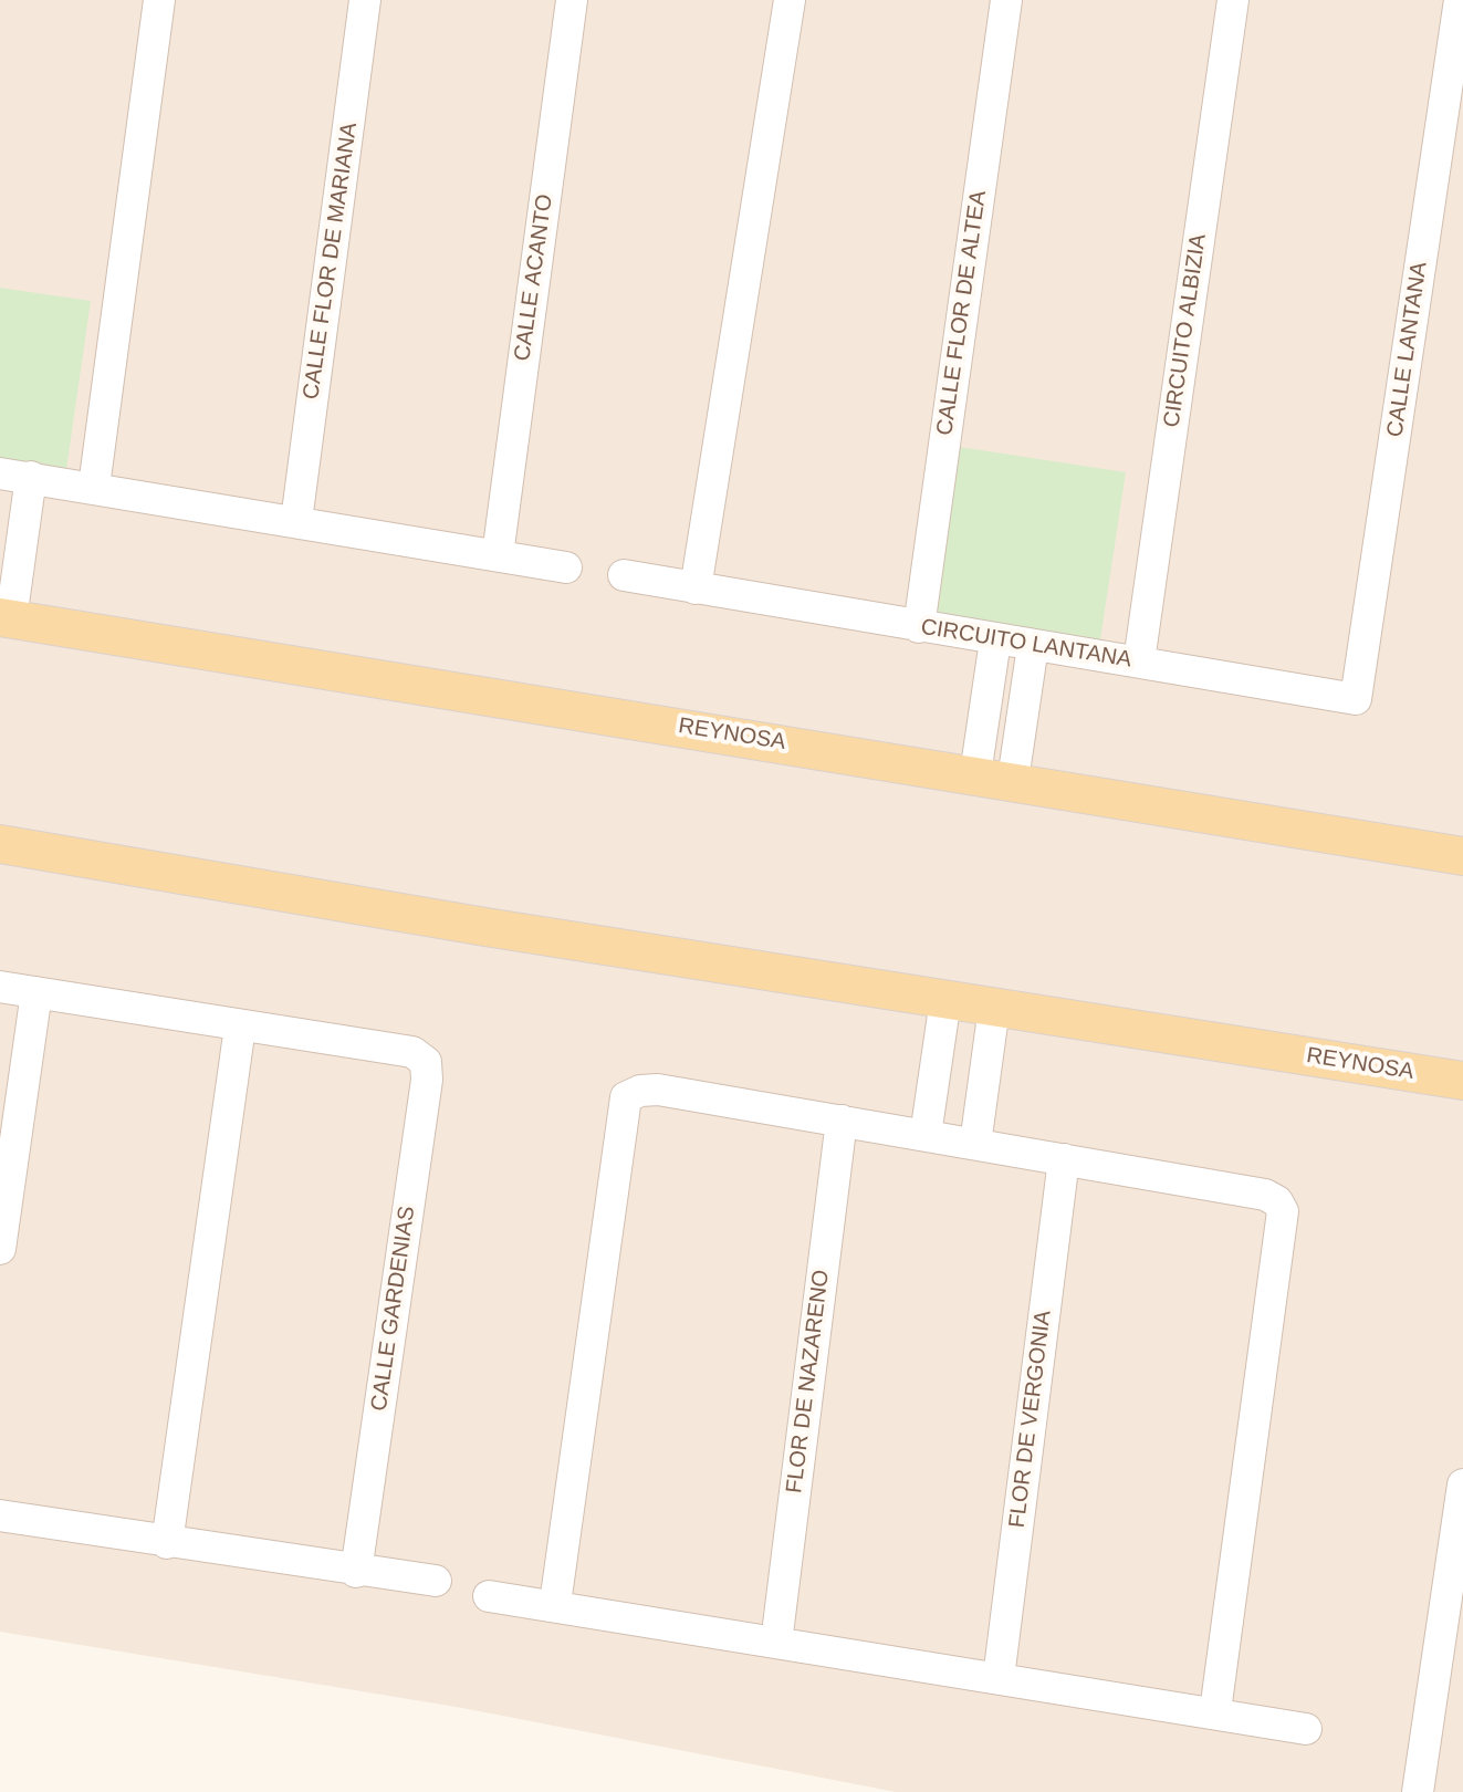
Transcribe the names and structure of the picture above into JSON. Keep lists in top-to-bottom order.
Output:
{
  "streets": {
    "main road": ["REYNOSA"],
    "street": [
      "CALLE FLOR DE MARIANA",
      "CALLE ACANTO",
      "CALLE FLOR DE ALTEA",
      "CIRCUITO ALBIZIA",
      "CALLE LANTANA",
      "CIRCUITO LANTANA",
      "CALLE GARDENIAS",
      "FLOR DE NAZARENO",
      "FLOR DE VERGONIA"
    ]
  },
  "crossings": [
    ["CALLE FLOR DE ALTEA", "CIRCUITO LANTANA"],
    ["CIRCUITO ALBIZIA", "CIRCUITO LANTANA"],
    ["CALLE LANTANA", "CIRCUITO LANTANA"]
  ]
}
